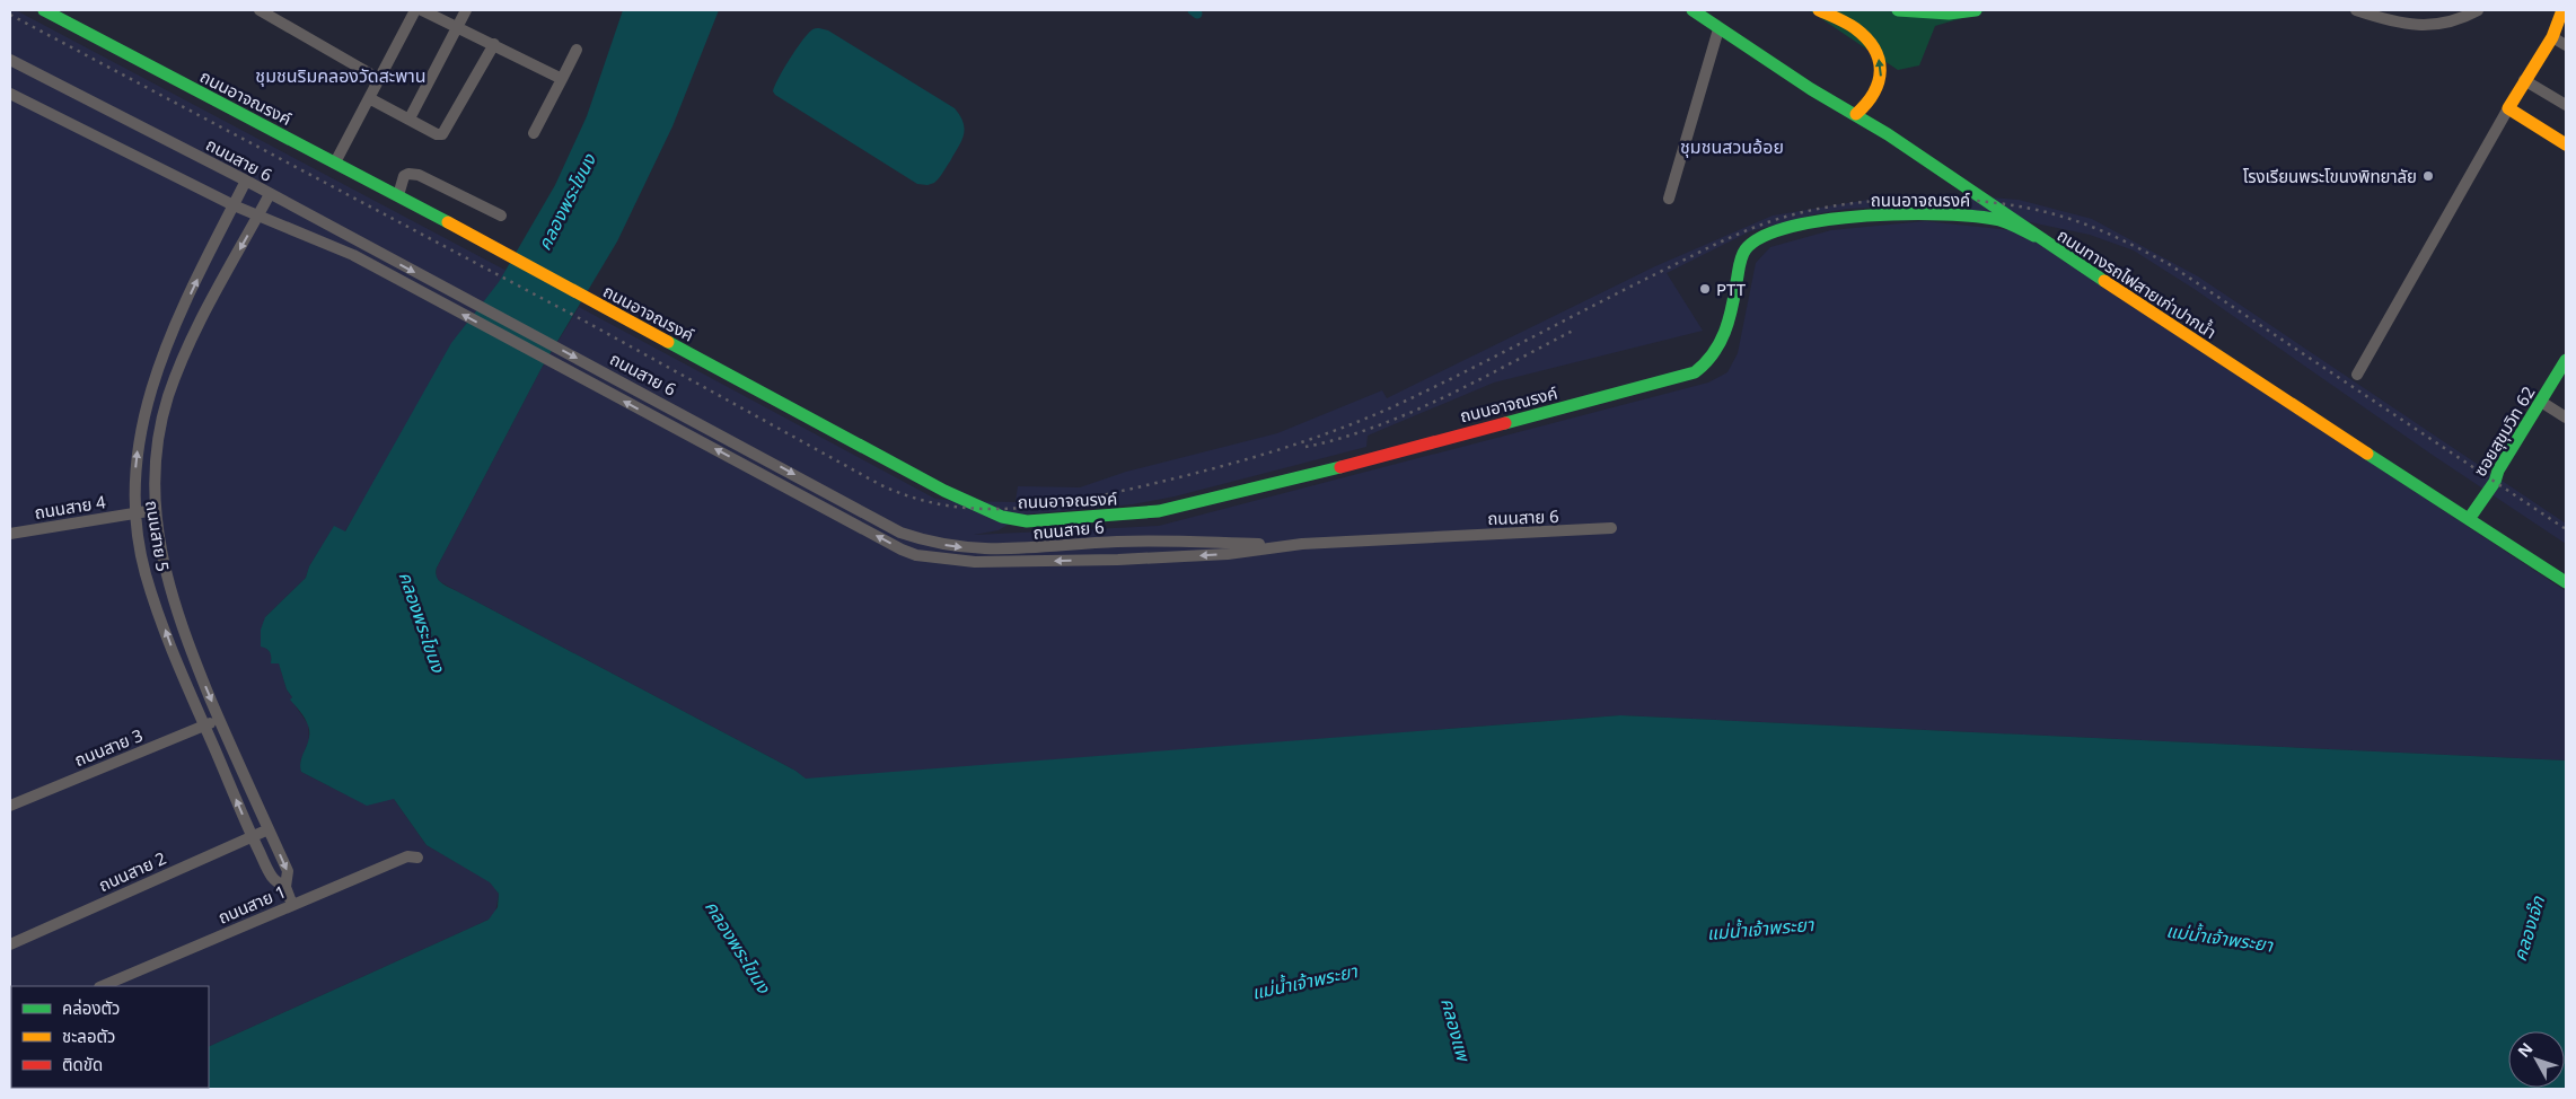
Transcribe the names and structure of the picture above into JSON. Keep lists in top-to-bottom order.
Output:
{
  "streets": {
    "main road": ["ถนนอาจณรงค์", "ถนนทางรถไฟสายเก่าปากน้ำ", "ซอยสุขุมวิท 62"],
    "street": [
      "ถนนสาย 6",
      "ถนนสาย 4",
      "ถนนสาย 5",
      "ถนนสาย 3",
      "ถนนสาย 2",
      "ถนนสาย 1"
    ]
  },
  "crossings": [
    ["ถนนอาจณรงค์", "ถนนทางรถไฟสายเก่าปากน้ำ"],
    ["ถนนสาย 6", "ถนนสาย 5"],
    ["ถนนทางรถไฟสายเก่าปากน้ำ", "ซอยสุขุมวิท 62"],
    ["ถนนสาย 4", "ถนนสาย 5"],
    ["ถนนสาย 5", "ถนนสาย 3"],
    ["ถนนสาย 5", "ถนนสาย 2"],
    ["ถนนสาย 5", "ถนนสาย 1"]
  ],
  "districts": ["ชุมชนริมคลองวัดสะพาน", "ชุมชนสวนอ้อย"],
  "water": [
    "คลองพระโขนง",
    "แม่น้ำเจ้าพระยา",
    "คลองเจ๊ก",
    "คลองแพ"
  ],
  "places": ["โรงเรียนพระโขนงพิทยาลัย", "PTT"],
  "legend": ["คล่องตัว", "ชะลอตัว", "ติดขัด"],
  "north": "top left"
}
